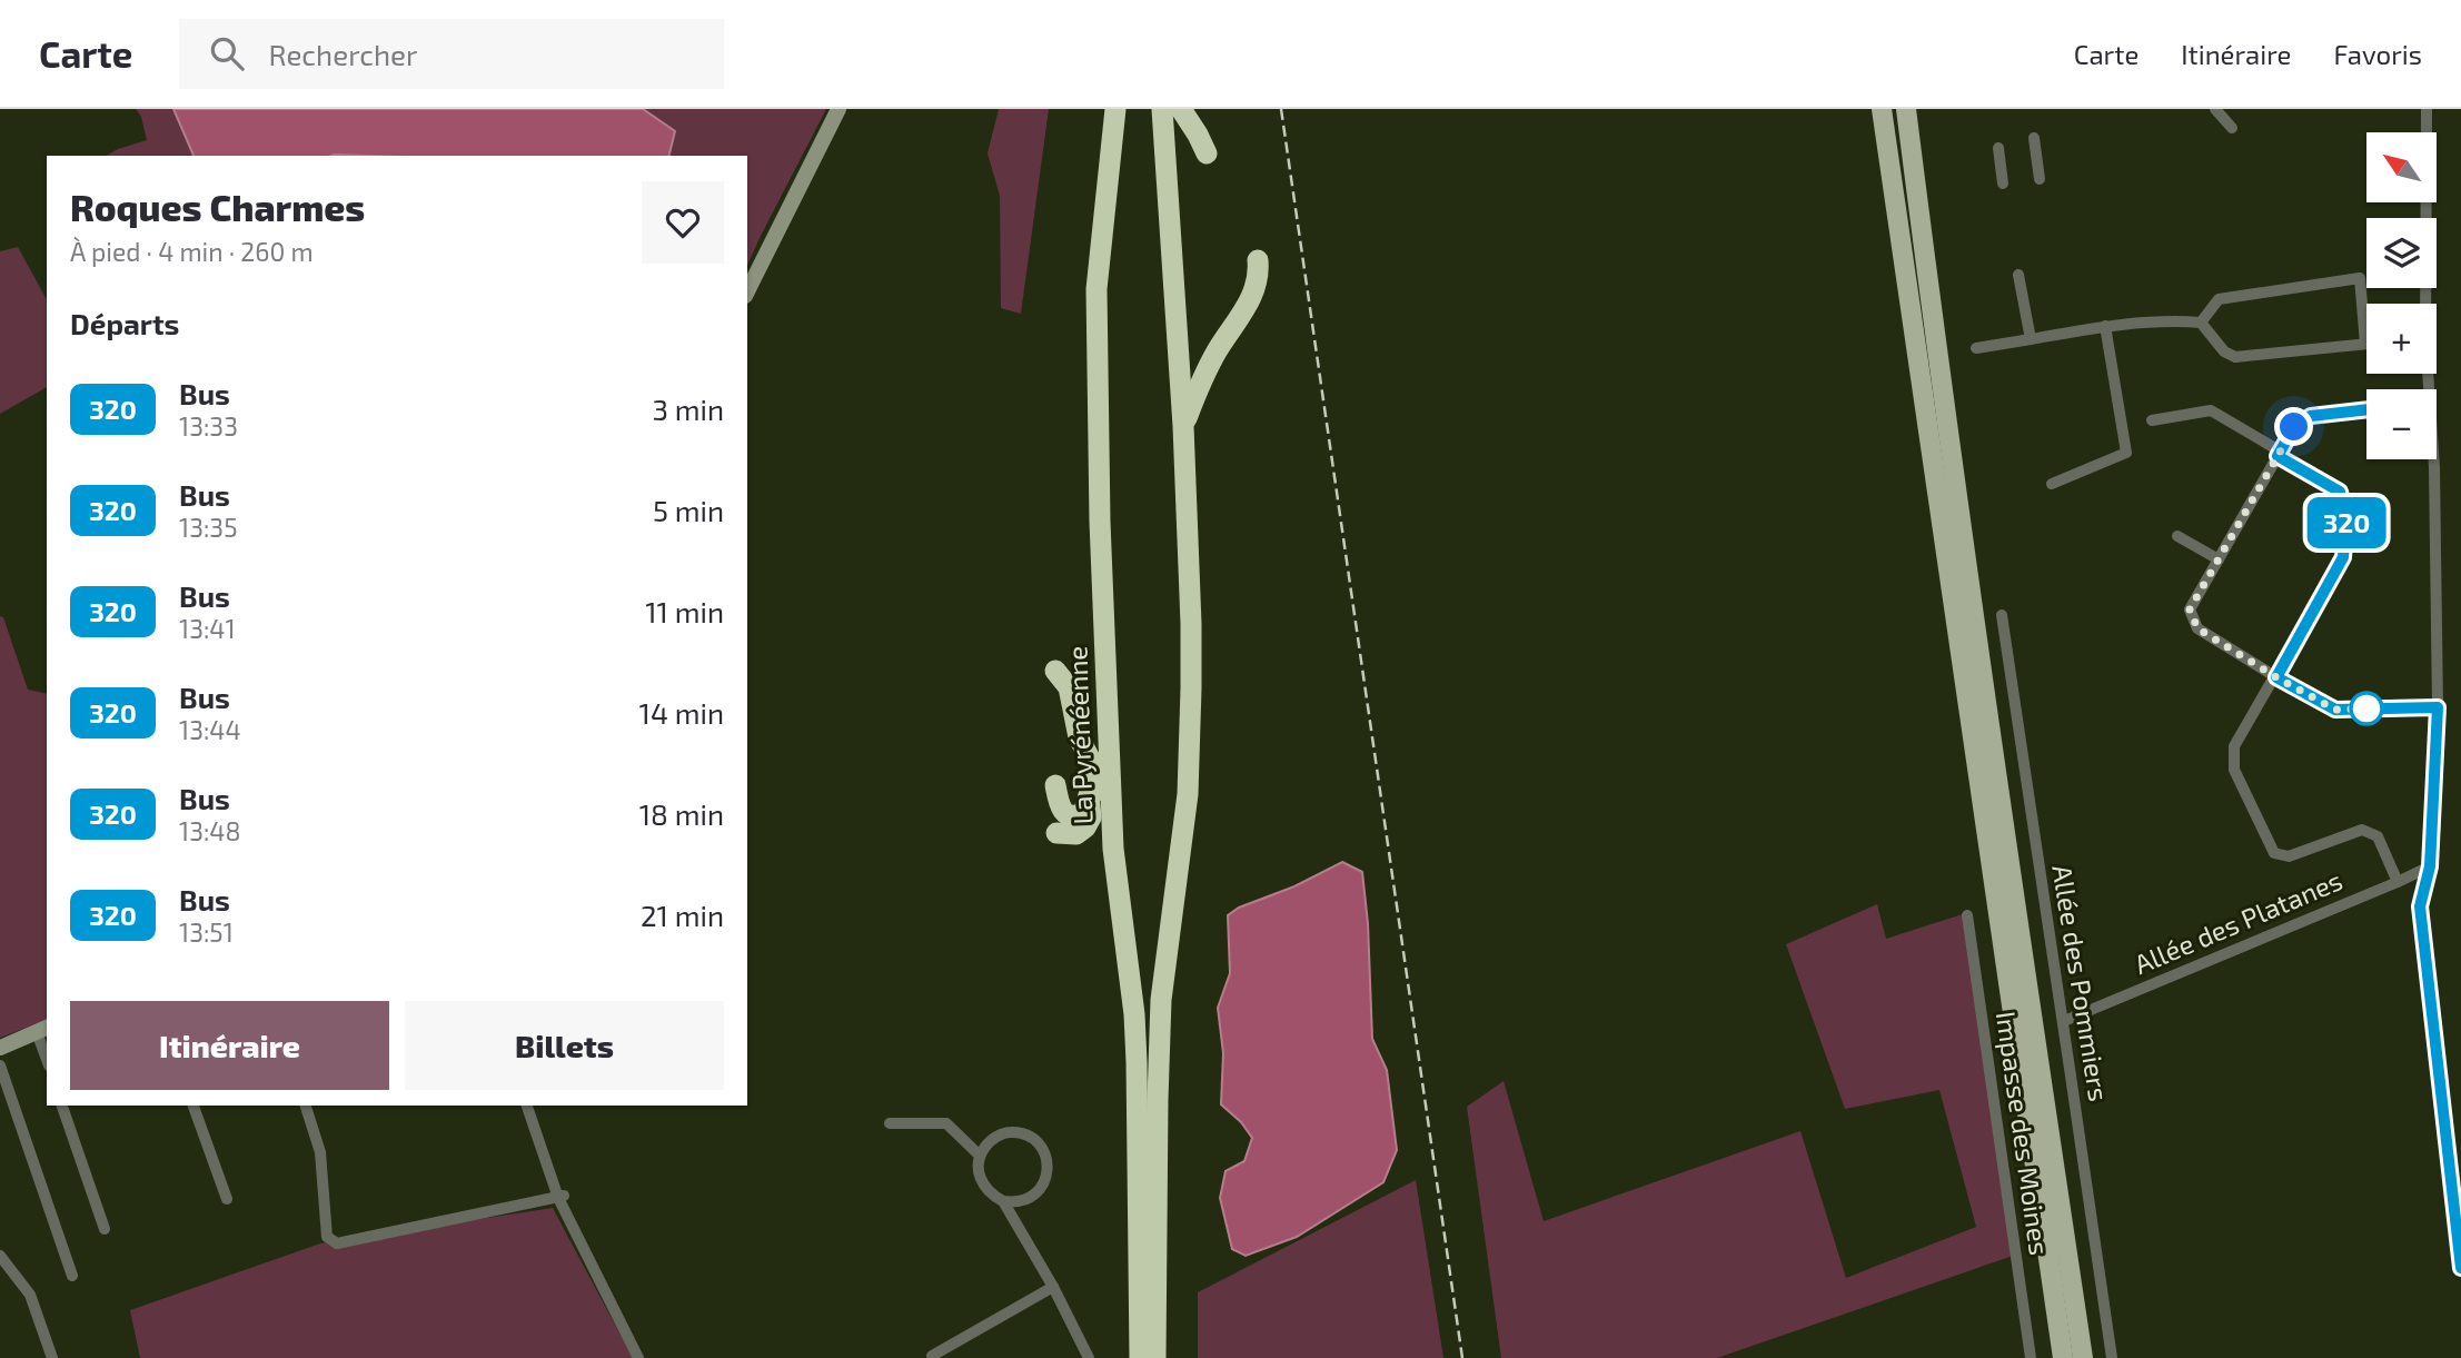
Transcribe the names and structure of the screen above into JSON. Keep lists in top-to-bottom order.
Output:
{
  "streets": {
    "highway": ["La Pyrénéenne"],
    "street": ["Allée des Platanes", "Allée des Pommiers", "Impasse des Moines"]
  },
  "crossings": [
    ["Allée des Platanes", "Allée des Pommiers"]
  ],
  "lines": ["bus line 320"],
  "north": "top left",
  "page": {
    "header": "Carte",
    "search": "Rechercher",
    "nav": ["Carte", "Itinéraire", "Favoris"],
    "on_map": "320",
    "map_buttons": ["+", "−"],
    "heading": [
      ["Roques Charmes", "À pied · 4 min · 260 m"],
      "Départs"
    ],
    "list": [
      {
        "mark": "320",
        "name": "Bus",
        "note": "13:33",
        "value": "3 min"
      },
      {
        "mark": "320",
        "name": "Bus",
        "note": "13:35",
        "value": "5 min"
      },
      {
        "mark": "320",
        "name": "Bus",
        "note": "13:41",
        "value": "11 min"
      },
      {
        "mark": "320",
        "name": "Bus",
        "note": "13:44",
        "value": "14 min"
      },
      {
        "mark": "320",
        "name": "Bus",
        "note": "13:48",
        "value": "18 min"
      },
      {
        "mark": "320",
        "name": "Bus",
        "note": "13:51",
        "value": "21 min"
      }
    ],
    "buttons": ["Itinéraire", "Billets"]
  }
}
